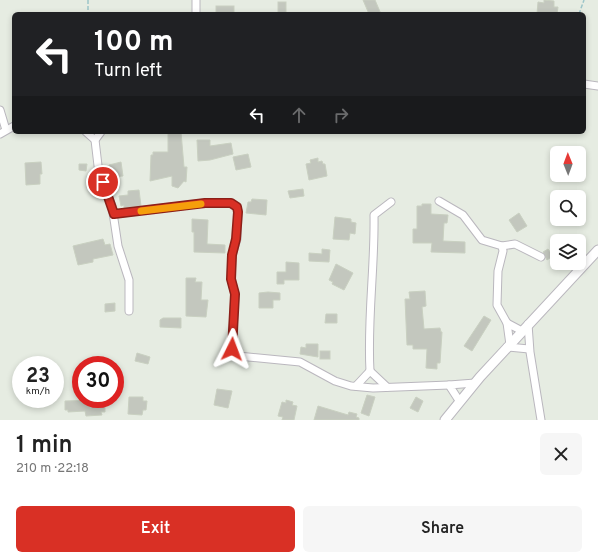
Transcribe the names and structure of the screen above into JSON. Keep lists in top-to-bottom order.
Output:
{
  "north": "top",
  "page": {
    "turn": ["100 m", "Turn left"],
    "speed": "23 km/h",
    "limit": "30",
    "heading": ["1 min", "210 m · 22:18"],
    "buttons": ["Exit", "Share"]
  }
}
